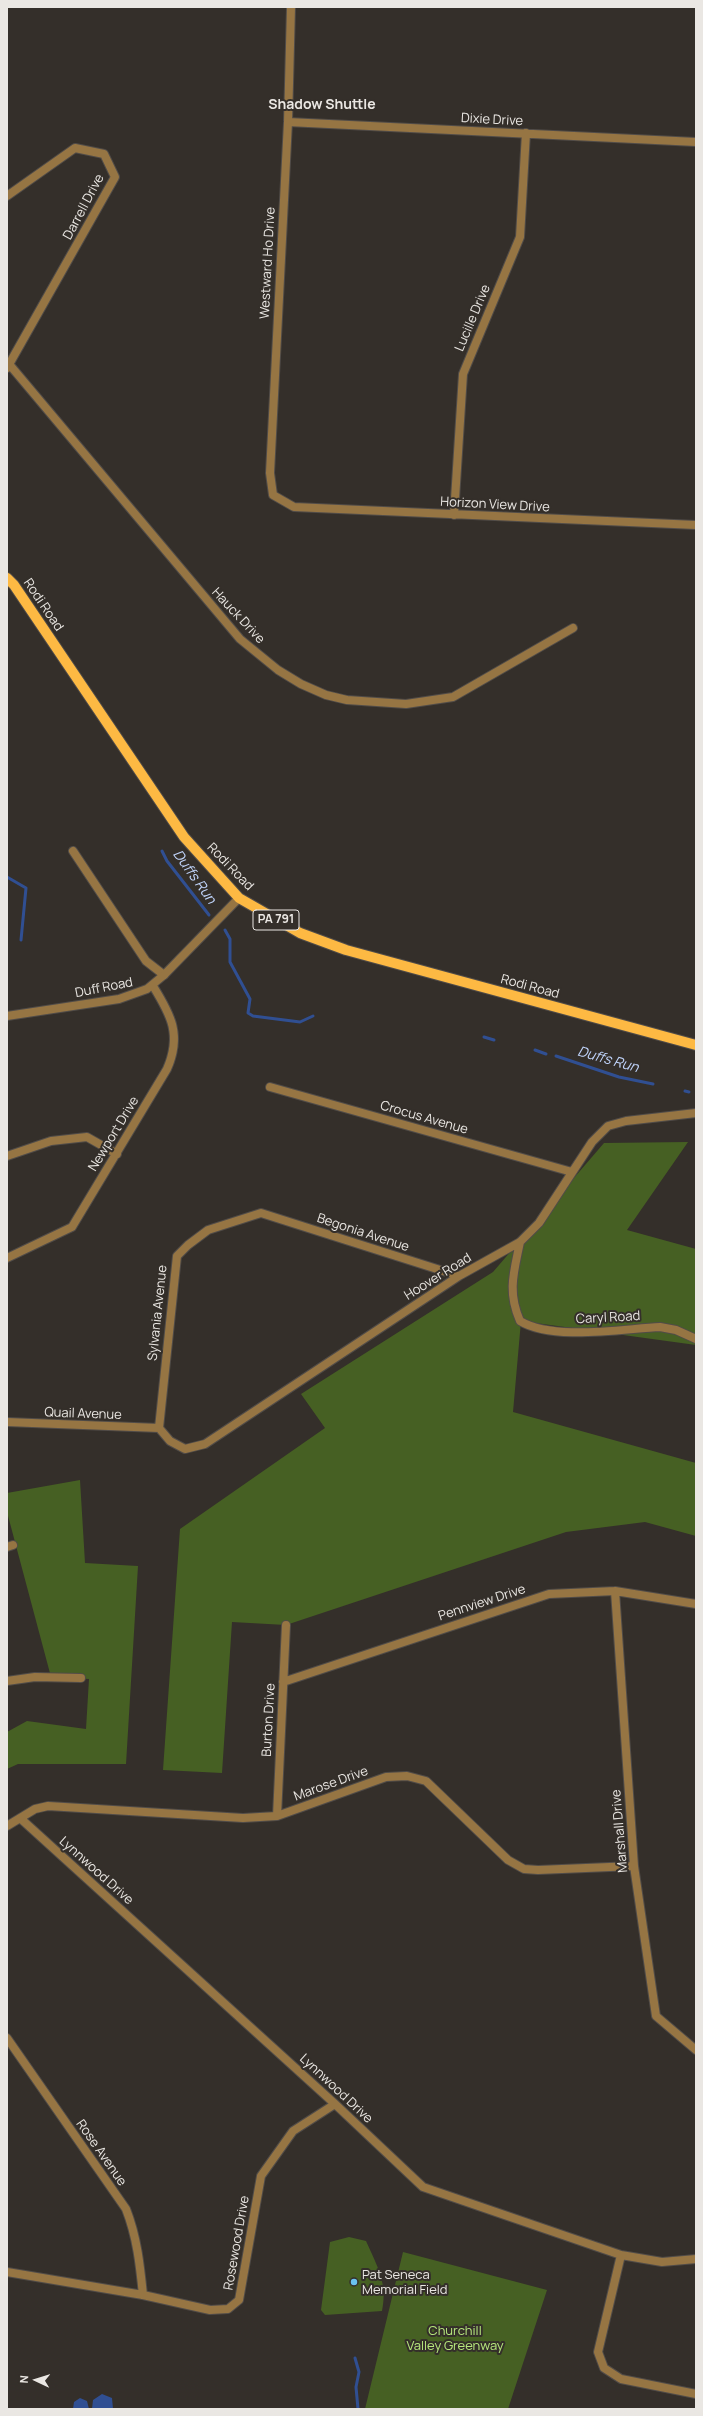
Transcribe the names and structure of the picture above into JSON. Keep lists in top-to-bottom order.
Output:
{
  "streets": {
    "main road": ["Rodi Road", "PA 791"],
    "street": [
      "Dixie Drive",
      "Darrell Drive",
      "Westward Ho Drive",
      "Lucille Drive",
      "Horizon View Drive",
      "Hauck Drive",
      "Duff Road",
      "Crocus Avenue",
      "Newport Drive",
      "Begonia Avenue",
      "Hoover Road",
      "Sylvania Avenue",
      "Caryl Road",
      "Quail Avenue",
      "Pennview Drive",
      "Burton Drive",
      "Marose Drive",
      "Marshall Drive",
      "Lynnwood Drive",
      "Rose Avenue",
      "Rosewood Drive"
    ]
  },
  "crossings": [
    ["Dixie Drive", "Westward Ho Drive"],
    ["Dixie Drive", "Lucille Drive"],
    ["Darrell Drive", "Hauck Drive"],
    ["Westward Ho Drive", "Horizon View Drive"],
    ["Lucille Drive", "Horizon View Drive"],
    ["Rodi Road", "Duff Road"],
    ["Duff Road", "Newport Drive"],
    ["Crocus Avenue", "Hoover Road"],
    ["Begonia Avenue", "Hoover Road"],
    ["Begonia Avenue", "Sylvania Avenue"],
    ["Hoover Road", "Sylvania Avenue"],
    ["Hoover Road", "Caryl Road"],
    ["Hoover Road", "Quail Avenue"],
    ["Sylvania Avenue", "Quail Avenue"],
    ["Pennview Drive", "Burton Drive"],
    ["Pennview Drive", "Marshall Drive"],
    ["Burton Drive", "Marose Drive"],
    ["Marose Drive", "Marshall Drive"],
    ["Marose Drive", "Lynnwood Drive"],
    ["Lynnwood Drive", "Rosewood Drive"],
    ["Rose Avenue", "Rosewood Drive"]
  ],
  "districts": ["Shadow Shuttle"],
  "water": ["Duffs Run"],
  "parks": ["Churchill Valley Greenway"],
  "places": ["Pat Seneca Memorial Field"],
  "north": "left"
}
